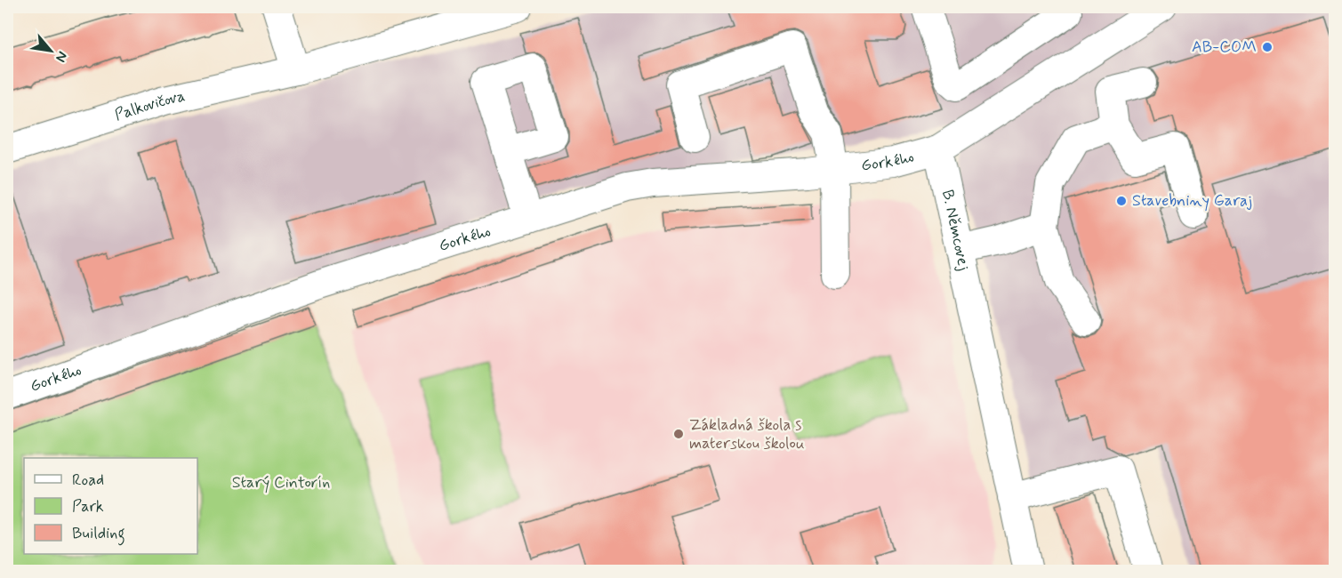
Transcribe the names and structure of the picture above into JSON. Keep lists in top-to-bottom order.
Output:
{
  "streets": {
    "street": ["Palkovičova", "Gorkého", "B. Němcovej"]
  },
  "crossings": [
    ["Gorkého", "B. Němcovej"]
  ],
  "parks": ["Starý Cintorín"],
  "places": ["AB-COM", "Stavebniny Garaj", "Základná škola s materskou školou"],
  "legend": ["Road", "Park", "Building"],
  "north": "bottom right"
}
